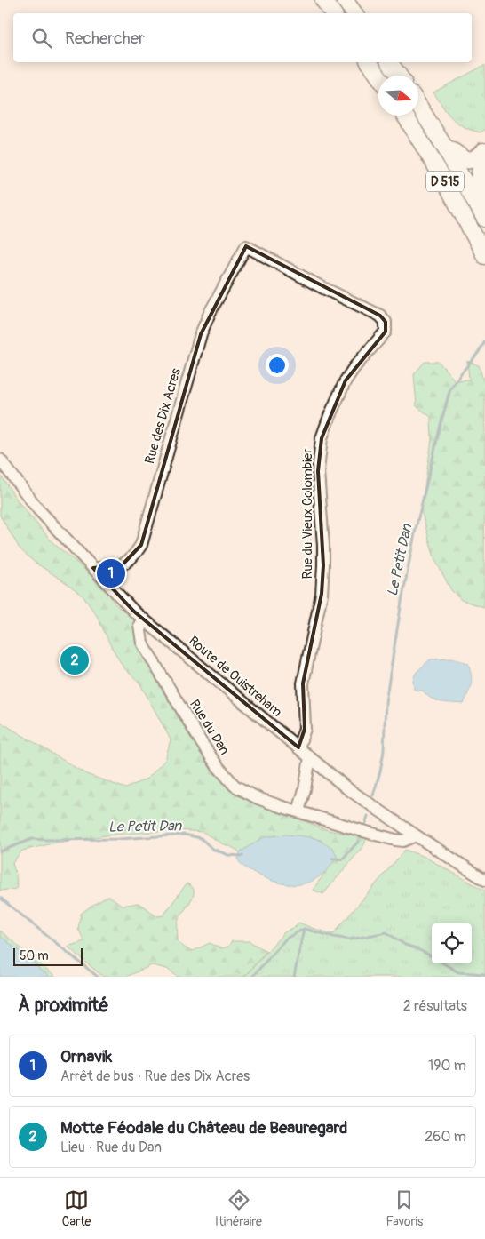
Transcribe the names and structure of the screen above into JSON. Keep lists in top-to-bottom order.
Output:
{
  "streets": {
    "highway": ["D 515"],
    "street": [
      "Rue des Dix Acres",
      "Rue du Vieux Colombier",
      "Route de Ouistreham",
      "Rue du Dan"
    ]
  },
  "crossings": [
    ["Rue des Dix Acres", "Rue du Vieux Colombier"],
    ["Rue des Dix Acres", "Route de Ouistreham"],
    ["Rue du Vieux Colombier", "Route de Ouistreham"],
    ["Route de Ouistreham", "Rue du Dan"]
  ],
  "water": ["Le Petit Dan"],
  "scale_bar": "50 m",
  "north": "right",
  "page": {
    "search": "Rechercher",
    "pins": ["1", "2"],
    "scale": "50 m",
    "heading": ["À proximité", "2 résultats"],
    "list": [
      {
        "mark": "1",
        "name": "Ornavik",
        "note": "Arrêt de bus · Rue des Dix Acres",
        "value": "190 m"
      },
      {
        "mark": "2",
        "name": "Motte Féodale du Château de Beauregard",
        "note": "Lieu · Rue du Dan",
        "value": "260 m"
      }
    ],
    "nav": ["Carte", "Itinéraire", "Favoris"]
  }
}
